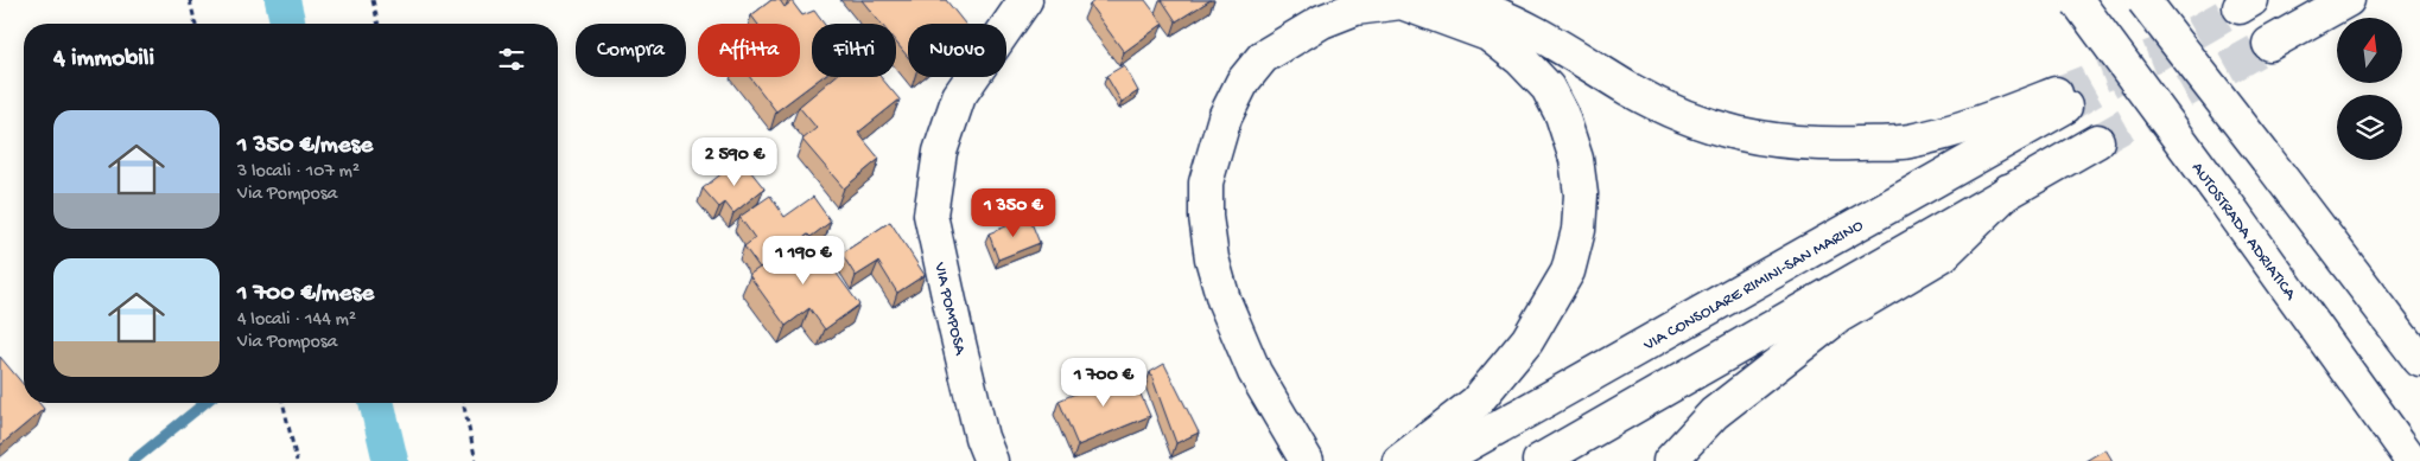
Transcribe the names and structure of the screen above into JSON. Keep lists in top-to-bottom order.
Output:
{
  "streets": {
    "main road": ["AUTOSTRADA ADRIATICA", "VIA CONSOLARE RIMINI-SAN MARINO", "VIA POMPOSA"]
  },
  "north": "top",
  "page": {
    "chip": [
      "Compra",
      "Affitta",
      "Filtri",
      "Nuovo"
    ],
    "heading": "4 immobili",
    "list": [
      {
        "name": "1 350 €/mese",
        "note": "3 locali · 107 m² · Via Pomposa"
      },
      {
        "name": "1 700 €/mese",
        "note": "4 locali · 144 m² · Via Pomposa"
      }
    ],
    "price": [
      "2 590 €",
      "1 350 €",
      "1 190 €",
      "1 700 €"
    ]
  }
}
